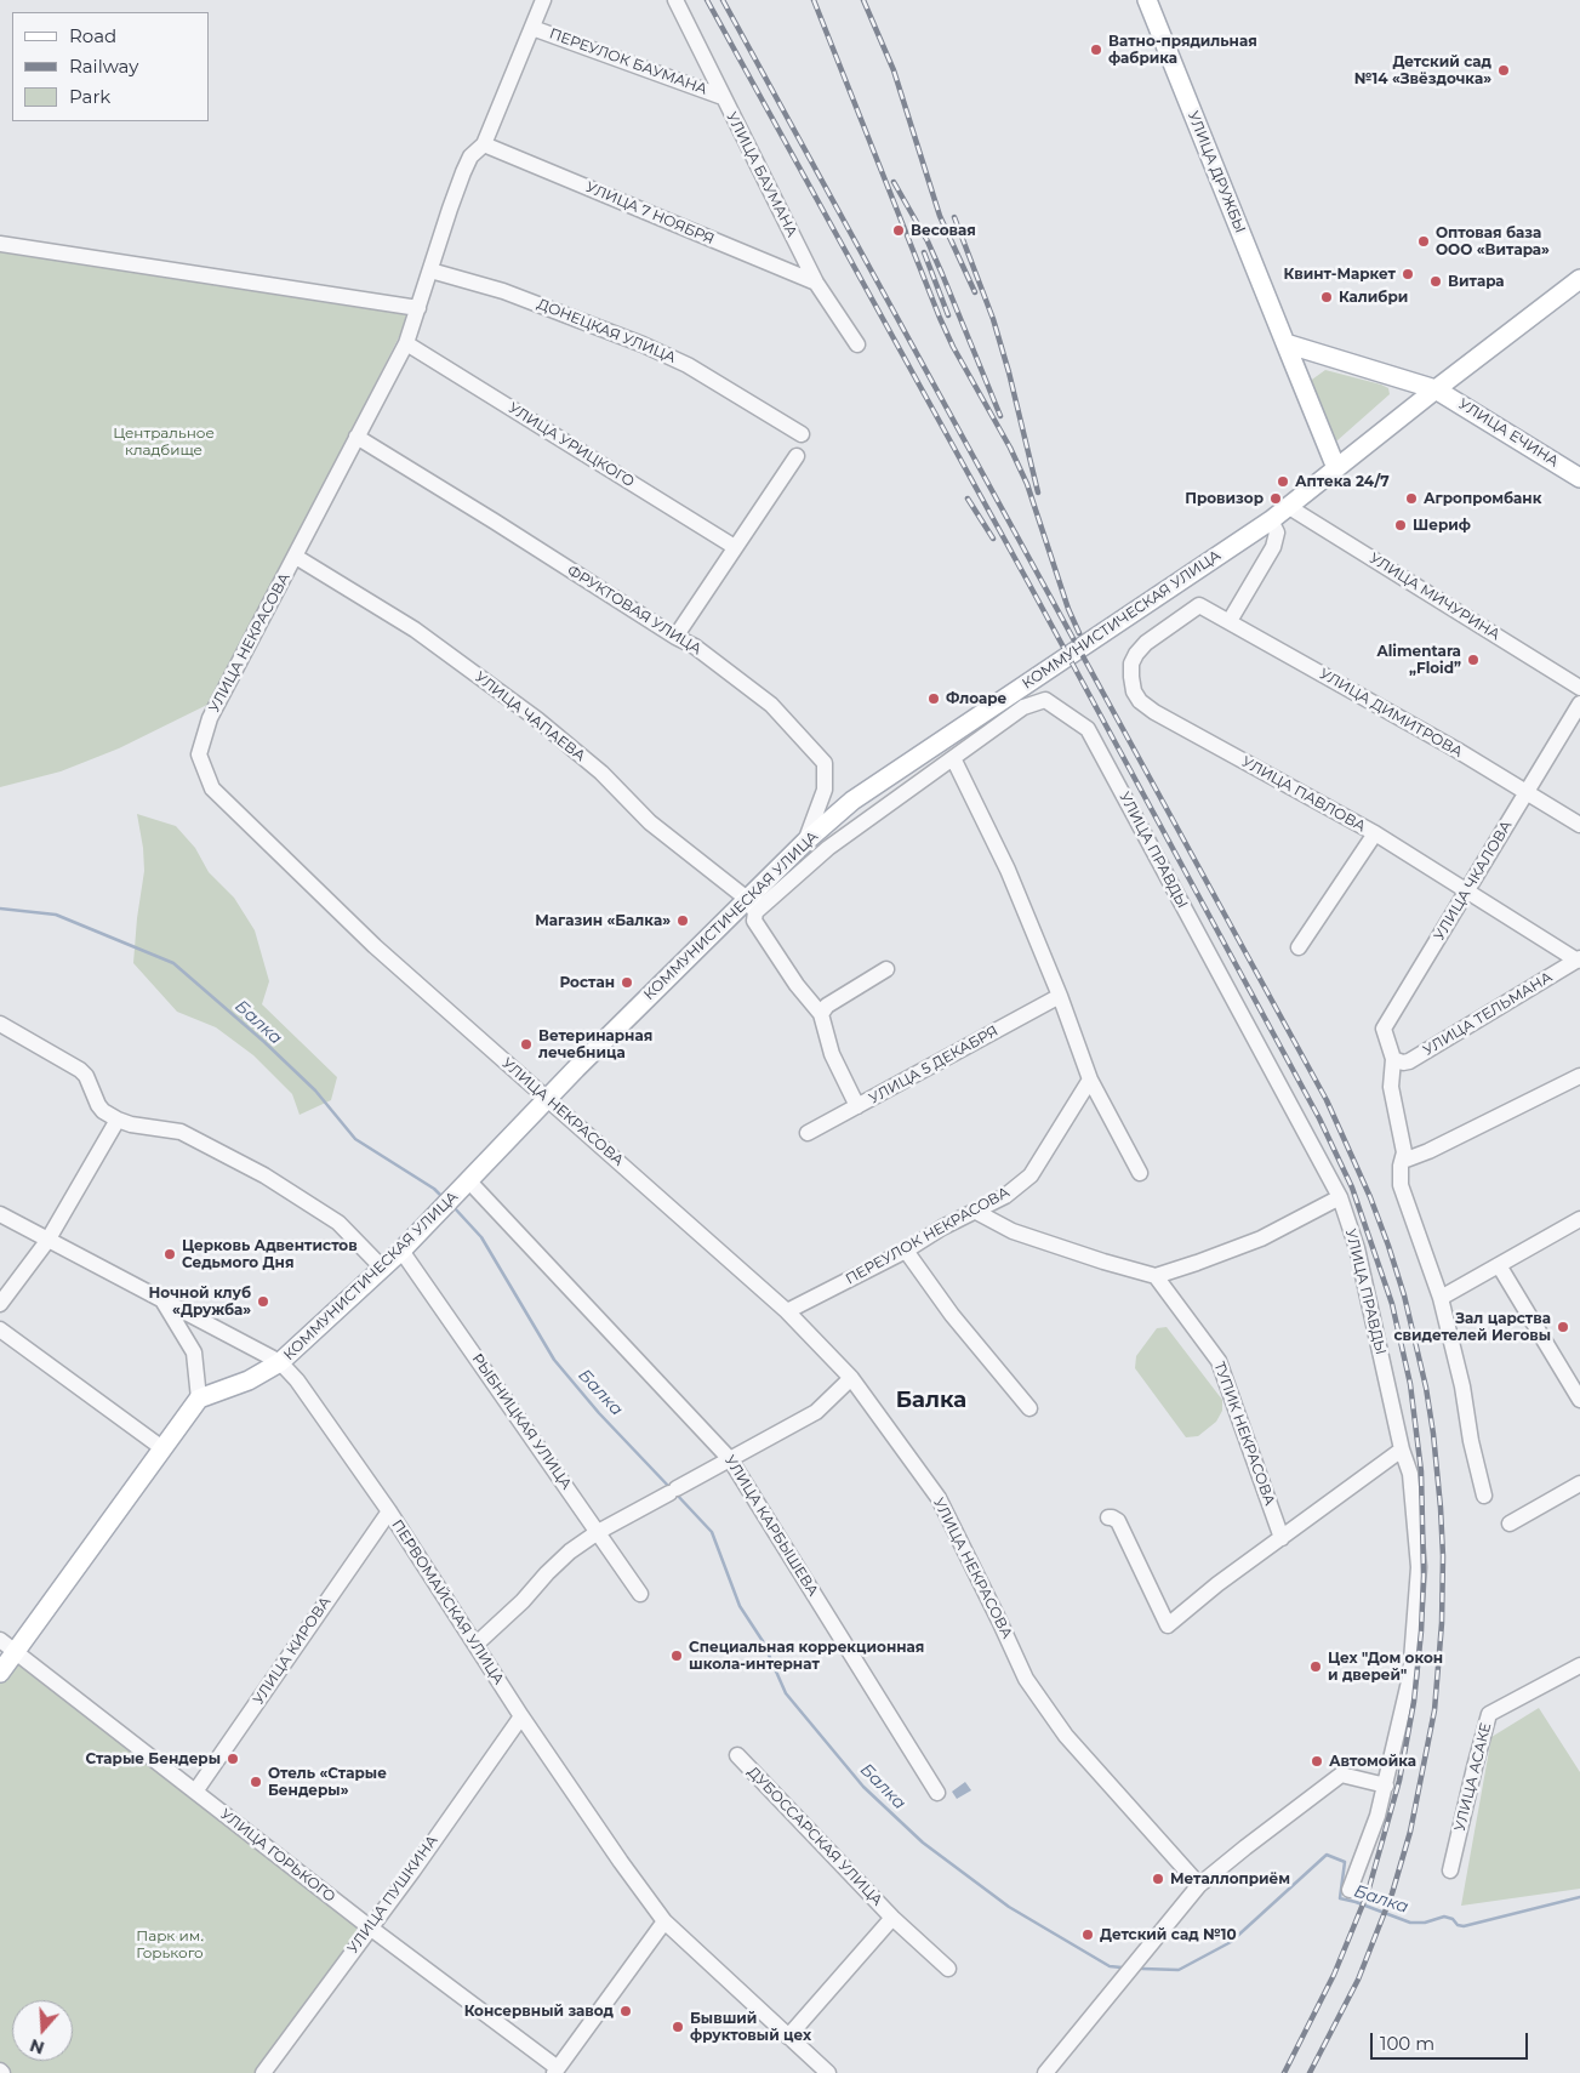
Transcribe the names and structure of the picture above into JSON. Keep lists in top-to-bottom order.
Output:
{
  "streets": {
    "main road": ["УЛИЦА ДРУЖБЫ", "УЛИЦА ЕЧИНА", "КОММУНИСТИЧЕСКАЯ УЛИЦА"],
    "street": [
      "ПЕРЕУЛОК БАУМАНА",
      "УЛИЦА БАУМАНА",
      "УЛИЦА 7 НОЯБРЯ",
      "ДОНЕЦКАЯ УЛИЦА",
      "УЛИЦА УРИЦКОГО",
      "УЛИЦА МИЧУРИНА",
      "ФРУКТОВАЯ УЛИЦА",
      "УЛИЦА НЕКРАСОВА",
      "УЛИЦА ДИМИТРОВА",
      "УЛИЦА ЧАПАЕВА",
      "УЛИЦА ПАВЛОВА",
      "УЛИЦА ПРАВДЫ",
      "УЛИЦА ЧКАЛОВА",
      "УЛИЦА ТЕЛЬМАНА",
      "УЛИЦА 5 ДЕКАБРЯ",
      "ПЕРЕУЛОК НЕКРАСОВА",
      "РЫБНИЦКАЯ УЛИЦА",
      "ТУПИК НЕКРАСОВА",
      "УЛИЦА КАРБЫШЕВА",
      "ПЕРВОМАЙСКАЯ УЛИЦА",
      "УЛИЦА КИРОВА",
      "УЛИЦА АСАКЕ",
      "ДУБОССАРСКАЯ УЛИЦА",
      "УЛИЦА ГОРЬКОГО",
      "УЛИЦА ПУШКИНА"
    ]
  },
  "crossings": [
    ["ПЕРЕУЛОК БАУМАНА", "УЛИЦА БАУМАНА"],
    ["ПЕРЕУЛОК БАУМАНА", "УЛИЦА НЕКРАСОВА"],
    ["УЛИЦА ДРУЖБЫ", "КОММУНИСТИЧЕСКАЯ УЛИЦА"],
    ["УЛИЦА БАУМАНА", "УЛИЦА 7 НОЯБРЯ"],
    ["УЛИЦА 7 НОЯБРЯ", "УЛИЦА НЕКРАСОВА"],
    ["ДОНЕЦКАЯ УЛИЦА", "УЛИЦА НЕКРАСОВА"],
    ["УЛИЦА ЕЧИНА", "КОММУНИСТИЧЕСКАЯ УЛИЦА"],
    ["УЛИЦА УРИЦКОГО", "УЛИЦА НЕКРАСОВА"],
    ["УЛИЦА МИЧУРИНА", "КОММУНИСТИЧЕСКАЯ УЛИЦА"],
    ["ФРУКТОВАЯ УЛИЦА", "КОММУНИСТИЧЕСКАЯ УЛИЦА"],
    ["ФРУКТОВАЯ УЛИЦА", "УЛИЦА НЕКРАСОВА"],
    ["КОММУНИСТИЧЕСКАЯ УЛИЦА", "УЛИЦА НЕКРАСОВА"],
    ["КОММУНИСТИЧЕСКАЯ УЛИЦА", "УЛИЦА ЧАПАЕВА"],
    ["КОММУНИСТИЧЕСКАЯ УЛИЦА", "РЫБНИЦКАЯ УЛИЦА"],
    ["КОММУНИСТИЧЕСКАЯ УЛИЦА", "УЛИЦА КАРБЫШЕВА"],
    ["КОММУНИСТИЧЕСКАЯ УЛИЦА", "ПЕРВОМАЙСКАЯ УЛИЦА"],
    ["УЛИЦА НЕКРАСОВА", "УЛИЦА ЧАПАЕВА"],
    ["УЛИЦА НЕКРАСОВА", "ПЕРЕУЛОК НЕКРАСОВА"],
    ["УЛИЦА ДИМИТРОВА", "УЛИЦА ПАВЛОВА"],
    ["УЛИЦА ДИМИТРОВА", "УЛИЦА ЧКАЛОВА"],
    ["УЛИЦА ПАВЛОВА", "УЛИЦА ЧКАЛОВА"],
    ["УЛИЦА ПАВЛОВА", "УЛИЦА ТЕЛЬМАНА"],
    ["УЛИЦА ЧКАЛОВА", "УЛИЦА ТЕЛЬМАНА"],
    ["ПЕРВОМАЙСКАЯ УЛИЦА", "УЛИЦА КИРОВА"],
    ["ПЕРВОМАЙСКАЯ УЛИЦА", "ДУБОССАРСКАЯ УЛИЦА"],
    ["ПЕРВОМАЙСКАЯ УЛИЦА", "УЛИЦА ПУШКИНА"],
    ["УЛИЦА КИРОВА", "УЛИЦА ГОРЬКОГО"],
    ["УЛИЦА ГОРЬКОГО", "УЛИЦА ПУШКИНА"]
  ],
  "districts": ["Балка"],
  "water": ["Балка"],
  "parks": ["Центральное кладбище", "Парк им. Горького"],
  "places": [
    "Ватно-прядильная фабрика",
    "Детский сад №14 «Звёздочка»",
    "Весовая",
    "Оптовая база ООО «Витара»",
    "Квинт-Маркет",
    "Витара",
    "Калибри",
    "Аптека 24/7",
    "Провизор",
    "Агропромбанк",
    "Шериф",
    "Alimentara „Floid”",
    "Флоаре",
    "Магазин «Балка»",
    "Ростан",
    "Ветеринарная лечебница",
    "Церковь Адвентистов Седьмого Дня",
    "Ночной клуб «Дружба»",
    "Зал царства свидетелей Иеговы",
    "Специальная коррекционная школа-интернат",
    "Цех \"Дом окон и дверей\"",
    "Старые Бендеры",
    "Автомойка",
    "Отель «Старые Бендеры»",
    "Металлоприём",
    "Детский сад №10",
    "Консервный завод",
    "Бывший фруктовый цех"
  ],
  "legend": ["Road", "Railway", "Park"],
  "scale_bar": "100 m",
  "north": "bottom"
}
